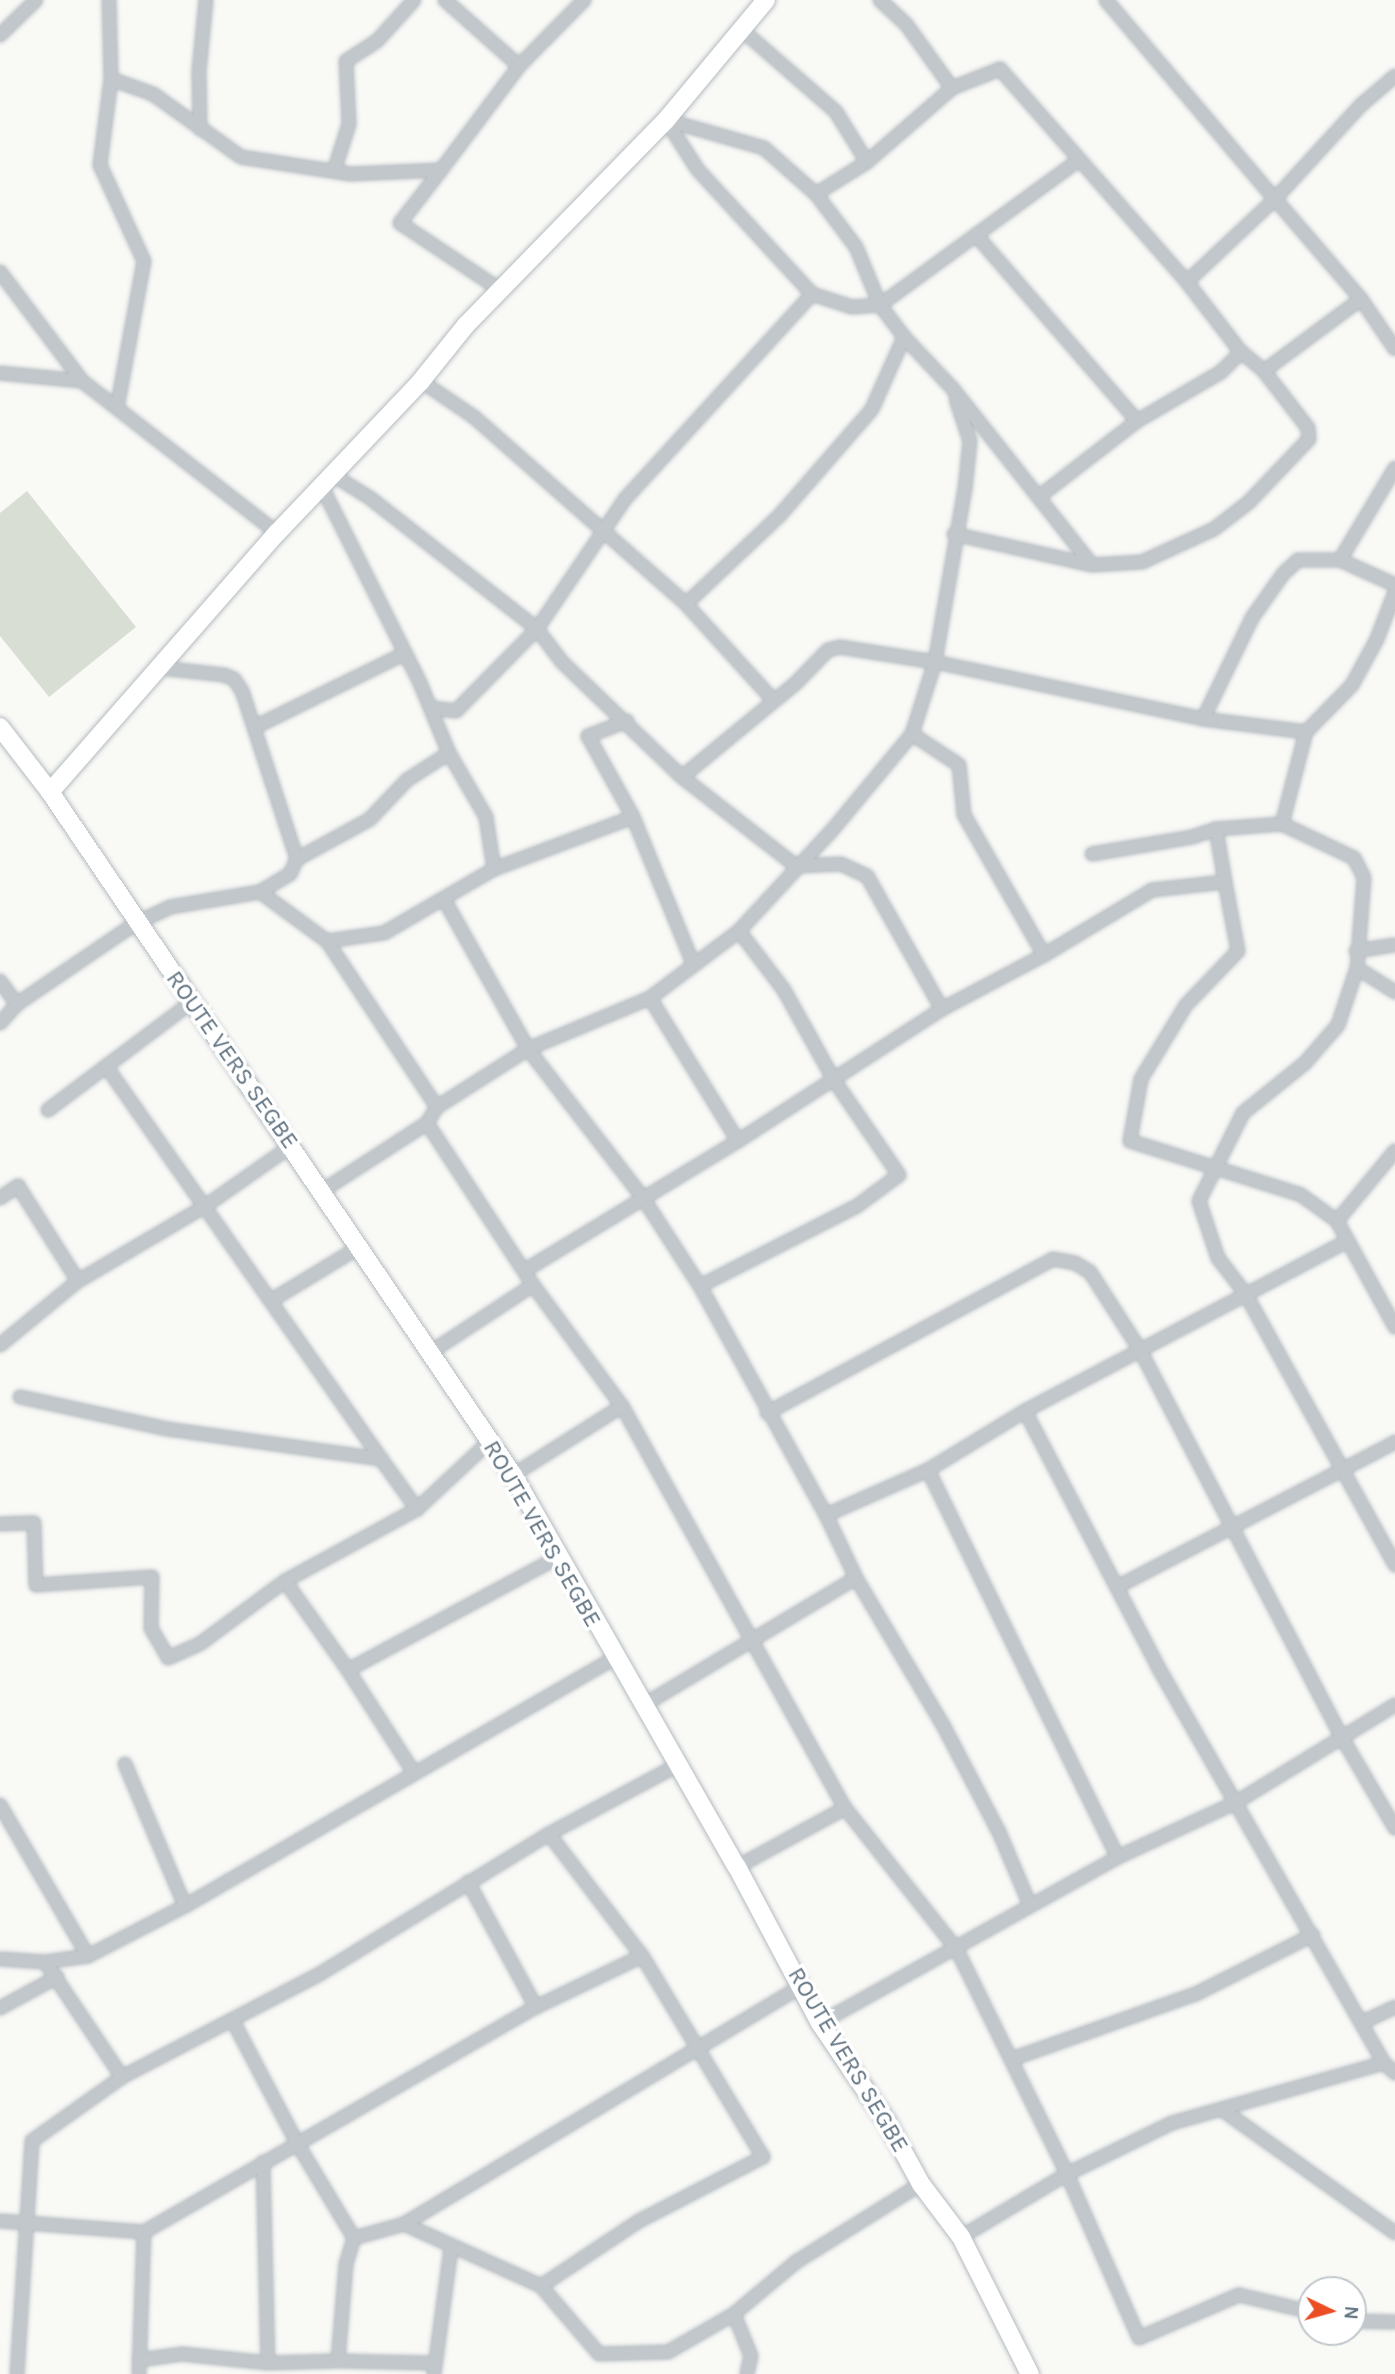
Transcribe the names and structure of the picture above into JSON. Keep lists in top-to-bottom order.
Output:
{
  "streets": {
    "main road": ["ROUTE VERS SEGBE"]
  },
  "north": "right"
}
